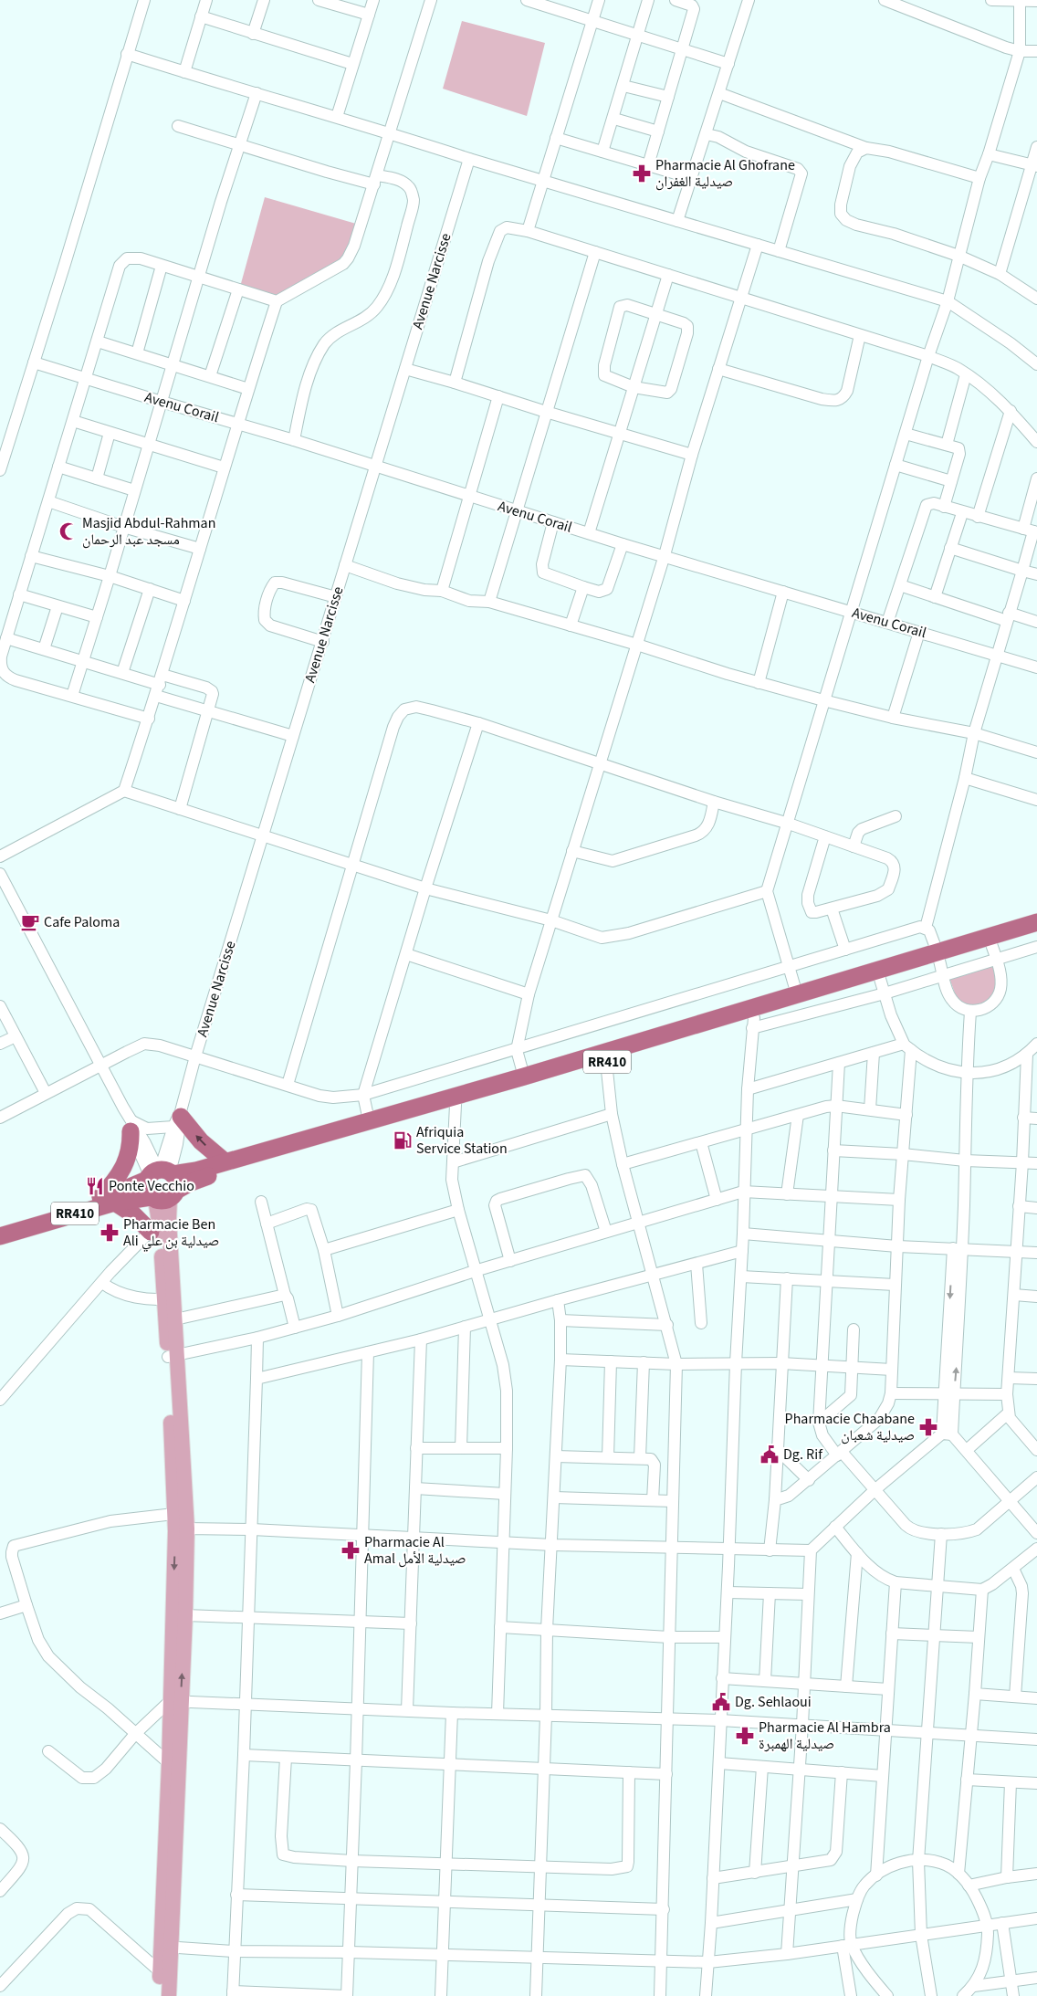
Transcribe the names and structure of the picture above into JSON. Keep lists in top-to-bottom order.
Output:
{
  "streets": {
    "highway": ["RR410"],
    "street": ["Avenue Narcisse", "Avenu Corail"]
  },
  "crossings": [
    ["Avenue Narcisse", "Avenu Corail"],
    ["Avenue Narcisse", "RR410"]
  ],
  "places": {
    "pharmacy": [
      "Pharmacie Al Ghofrane صيدلية الغفران",
      "Pharmacie Ben Ali صيدلية بن علي",
      "Pharmacie Chaabane صيدلية شعبان",
      "Pharmacie Al Amal صيدلية الأمل",
      "Pharmacie Al Hambra صيدلية الهمبرة"
    ],
    "mosque": ["Masjid Abdul-Rahman مسجد عبد الرحمان"],
    "cafe": ["Cafe Paloma"],
    "fuel station": ["Afriquia Service Station"],
    "restaurant": ["Ponte Vecchio"],
    "public building": ["Dg. Rif", "Dg. Sehlaoui"]
  }
}
